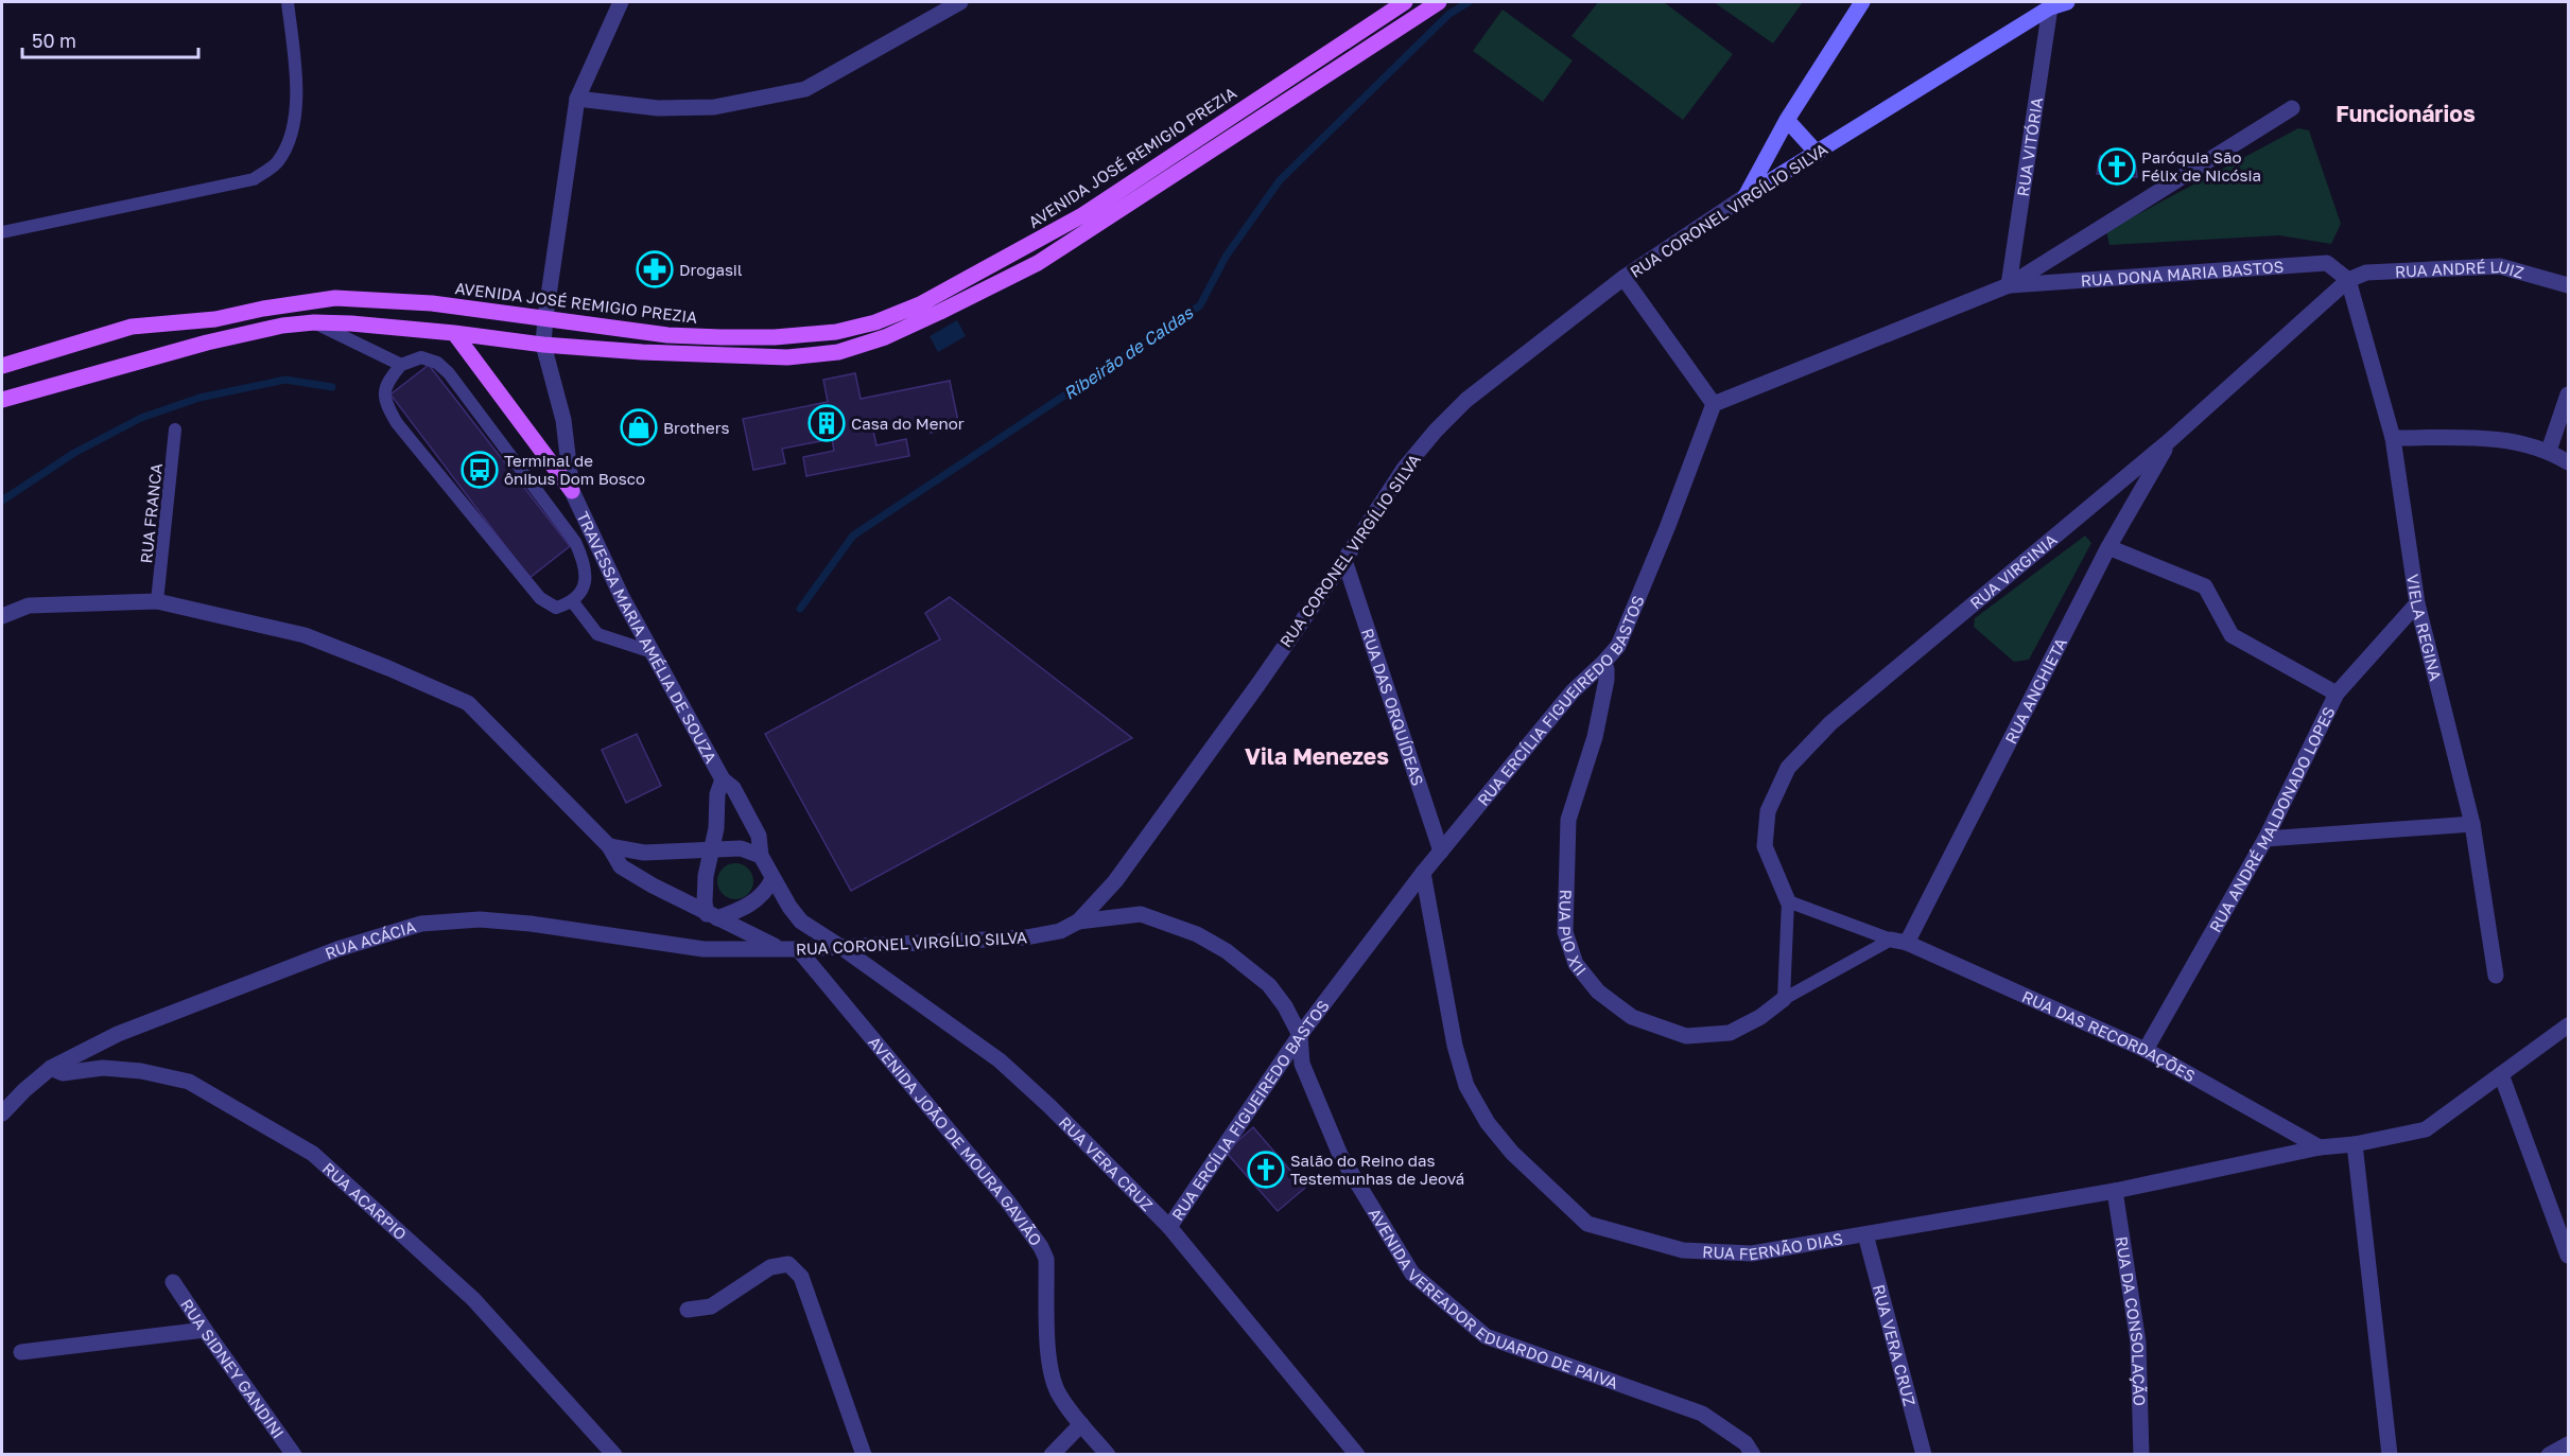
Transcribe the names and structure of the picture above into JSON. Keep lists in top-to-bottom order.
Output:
{
  "streets": {
    "main road": ["AVENIDA JOSÉ REMIGIO PREZIA"],
    "street": [
      "RUA VITÓRIA",
      "RUA CORONEL VIRGÍLIO SILVA",
      "RUA ANDRÉ LUIZ",
      "RUA DONA MARIA BASTOS",
      "RUA VIRGINIA",
      "VIELA REGINA",
      "TRAVESSA MARIA AMÉLIA DE SOUZA",
      "RUA ANCHIETA",
      "RUA ERCÍLIA FIGUEIREDO BASTOS",
      "RUA DAS ORQUÍDEAS",
      "RUA ANDRÉ MALDONADO LOPES",
      "RUA PIO XII",
      "RUA ACÁCIA",
      "RUA DAS RECORDAÇÕES",
      "AVENIDA JOÃO DE MOURA GAVIÃO",
      "RUA VERA CRUZ",
      "RUA ACARPIO",
      "RUA FERNÃO DIAS",
      "AVENIDA VEREADOR EDUARDO DE PAIVA",
      "RUA DA CONSOLAÇÃO",
      "RUA SIDNEY GANDINI"
    ],
    "lane": ["RUA FRANCA"]
  },
  "crossings": [
    ["RUA VITÓRIA", "RUA CORONEL VIRGÍLIO SILVA"],
    ["RUA VITÓRIA", "RUA DONA MARIA BASTOS"],
    ["AVENIDA JOSÉ REMIGIO PREZIA", "TRAVESSA MARIA AMÉLIA DE SOUZA"],
    ["RUA CORONEL VIRGÍLIO SILVA", "RUA DAS ORQUÍDEAS"],
    ["RUA CORONEL VIRGÍLIO SILVA", "RUA ACÁCIA"],
    ["RUA CORONEL VIRGÍLIO SILVA", "AVENIDA JOÃO DE MOURA GAVIÃO"],
    ["RUA CORONEL VIRGÍLIO SILVA", "RUA VERA CRUZ"],
    ["RUA CORONEL VIRGÍLIO SILVA", "AVENIDA VEREADOR EDUARDO DE PAIVA"],
    ["RUA ANDRÉ LUIZ", "RUA DONA MARIA BASTOS"],
    ["RUA ANDRÉ LUIZ", "RUA VIRGINIA"],
    ["RUA ANDRÉ LUIZ", "VIELA REGINA"],
    ["RUA DONA MARIA BASTOS", "RUA VIRGINIA"],
    ["RUA DONA MARIA BASTOS", "VIELA REGINA"],
    ["RUA VIRGINIA", "VIELA REGINA"],
    ["RUA VIRGINIA", "RUA ANCHIETA"],
    ["VIELA REGINA", "RUA ANDRÉ MALDONADO LOPES"],
    ["TRAVESSA MARIA AMÉLIA DE SOUZA", "RUA VERA CRUZ"],
    ["RUA ANCHIETA", "RUA DAS RECORDAÇÕES"],
    ["RUA ERCÍLIA FIGUEIREDO BASTOS", "RUA DAS ORQUÍDEAS"],
    ["RUA ERCÍLIA FIGUEIREDO BASTOS", "RUA PIO XII"],
    ["RUA ERCÍLIA FIGUEIREDO BASTOS", "RUA VERA CRUZ"],
    ["RUA ERCÍLIA FIGUEIREDO BASTOS", "RUA FERNÃO DIAS"],
    ["RUA ERCÍLIA FIGUEIREDO BASTOS", "AVENIDA VEREADOR EDUARDO DE PAIVA"],
    ["RUA ANDRÉ MALDONADO LOPES", "RUA DAS RECORDAÇÕES"],
    ["RUA ACÁCIA", "RUA ACARPIO"],
    ["RUA DAS RECORDAÇÕES", "RUA FERNÃO DIAS"],
    ["RUA VERA CRUZ", "RUA FERNÃO DIAS"],
    ["RUA FERNÃO DIAS", "RUA DA CONSOLAÇÃO"]
  ],
  "districts": ["Funcionários", "Vila Menezes"],
  "water": ["Ribeirão de Caldas"],
  "places": {
    "church": ["Paróquia São Félix de Nicósia", "Salão do Reino das Testemunhas de Jeová"],
    "pharmacy": ["Drogasil"],
    "building": ["Casa do Menor"],
    "shop": ["Brothers"],
    "bus stop": ["Terminal de ônibus Dom Bosco"]
  },
  "scale_bar": "50 m"
}
